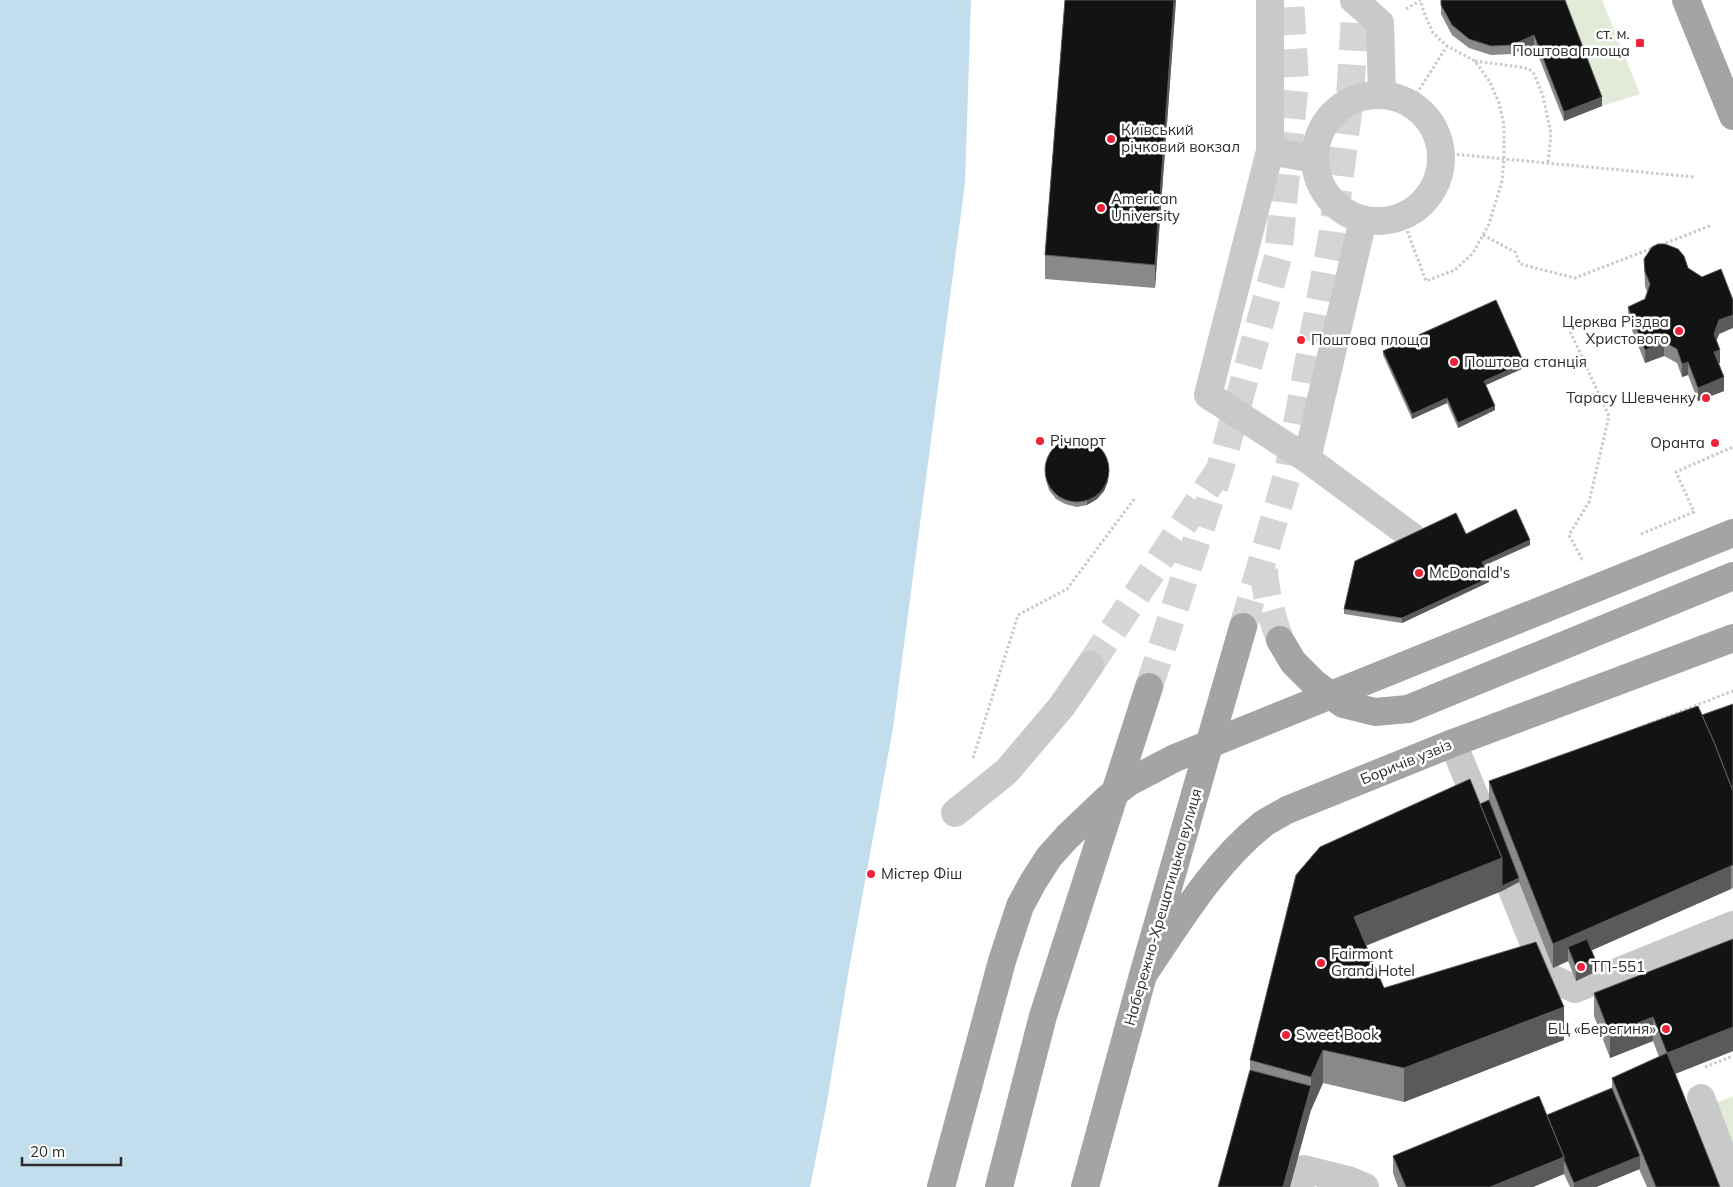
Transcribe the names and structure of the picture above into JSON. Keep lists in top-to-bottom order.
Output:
{
  "streets": {
    "main road": ["Боричів узвіз", "Набережно-Хрещатицька вулиця"]
  },
  "crossings": [
    ["Боричів узвіз", "Набережно-Хрещатицька вулиця"]
  ],
  "places": {
    "transit": ["ст. м. Поштова площа"],
    "other": [
      "Київський річковий вокзал",
      "American University",
      "Церква Різдва Христового",
      "Поштова площа",
      "Поштова станція",
      "Тарасу Шевченку",
      "Річпорт",
      "Оранта",
      "McDonald's",
      "Містер Фіш",
      "Fairmont Grand Hotel",
      "ТП-551",
      "БЦ «Берегиня»",
      "Sweet Book"
    ]
  },
  "scale_bar": "20 m"
}
